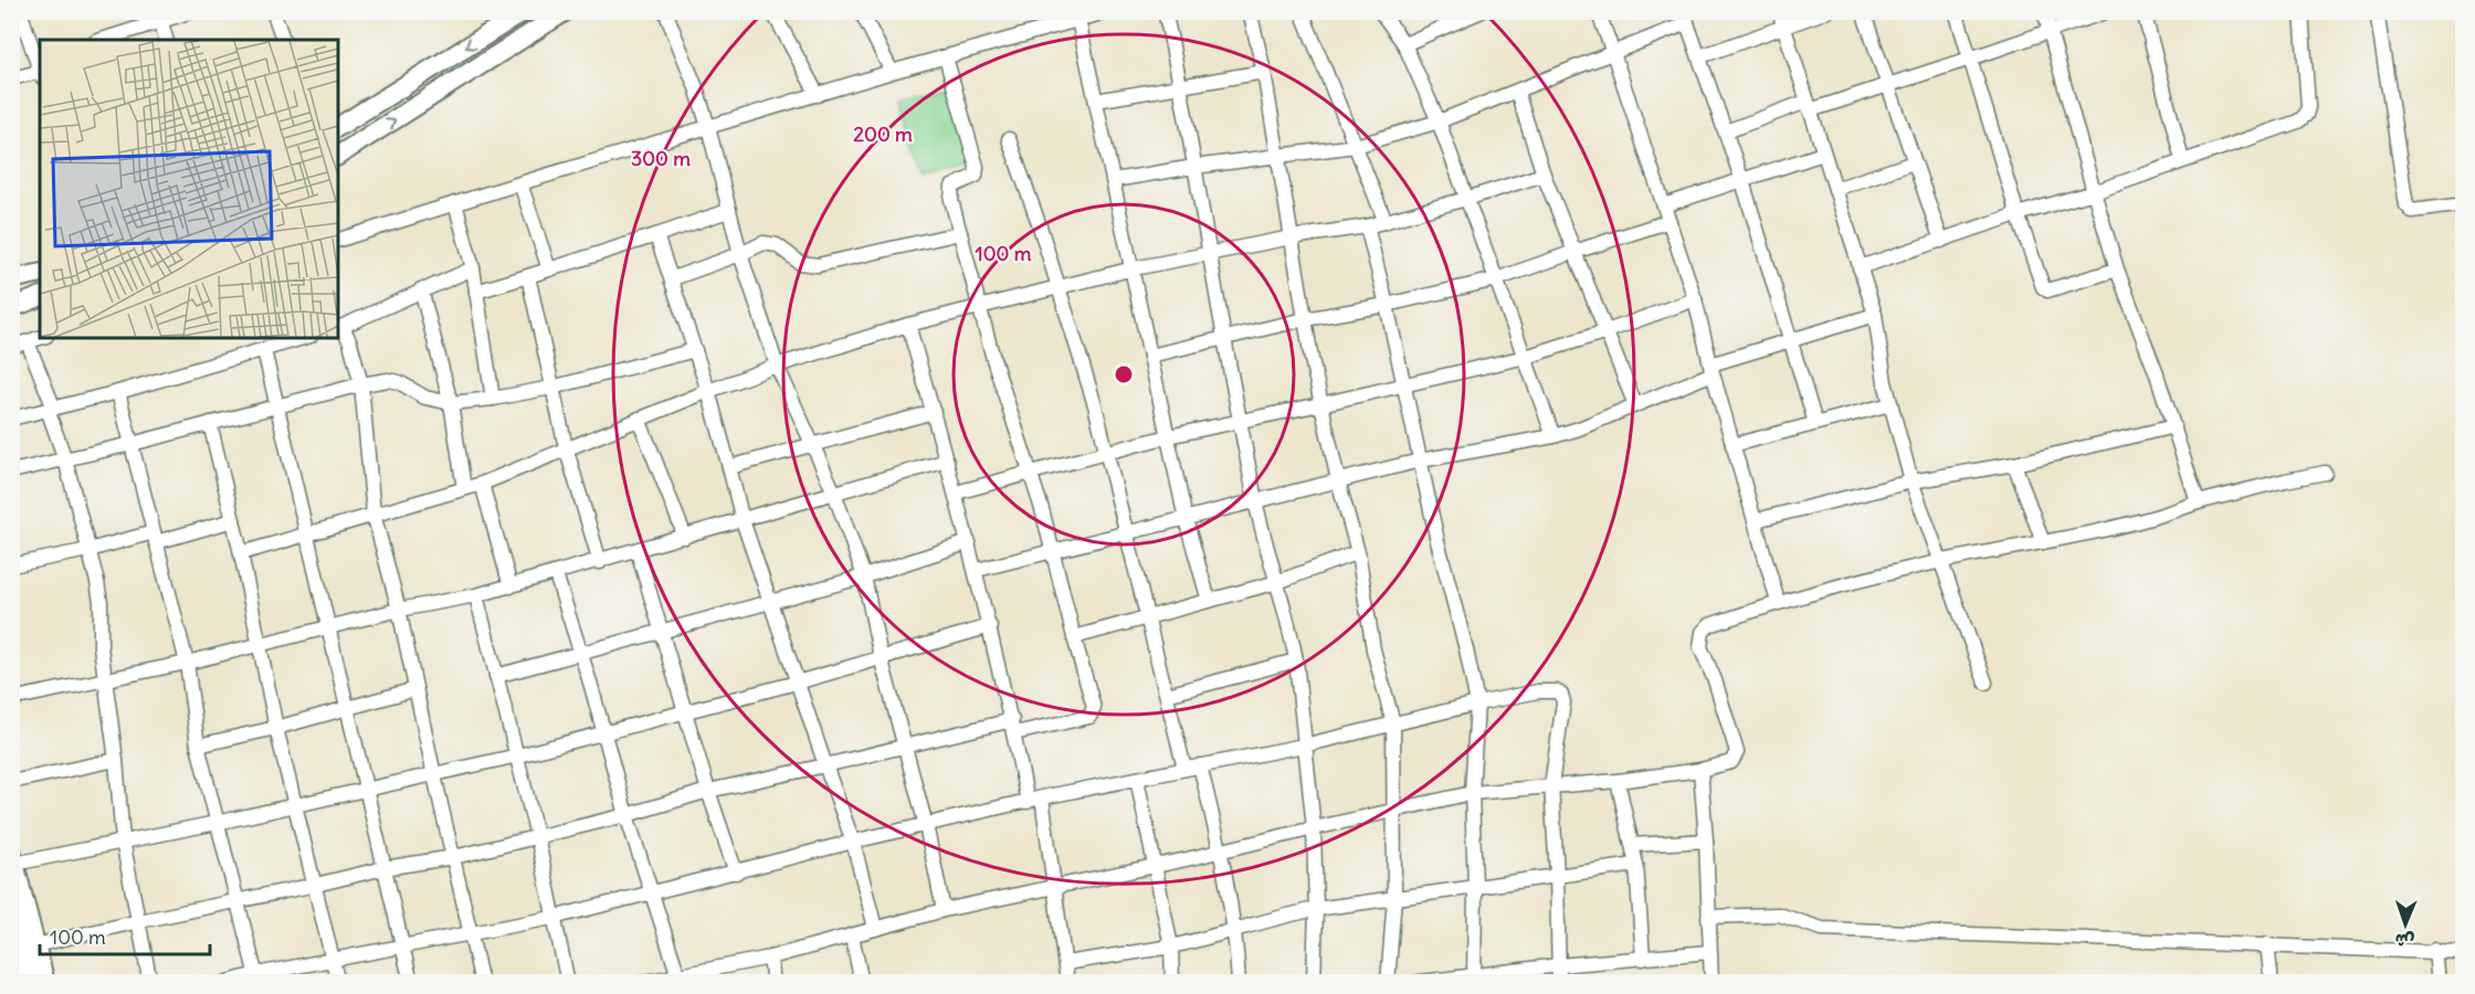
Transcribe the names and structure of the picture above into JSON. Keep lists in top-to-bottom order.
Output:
{
  "scale_bar": "100 m",
  "north": "bottom",
  "rings": ["200 m", "300 m", "100 m"]
}
